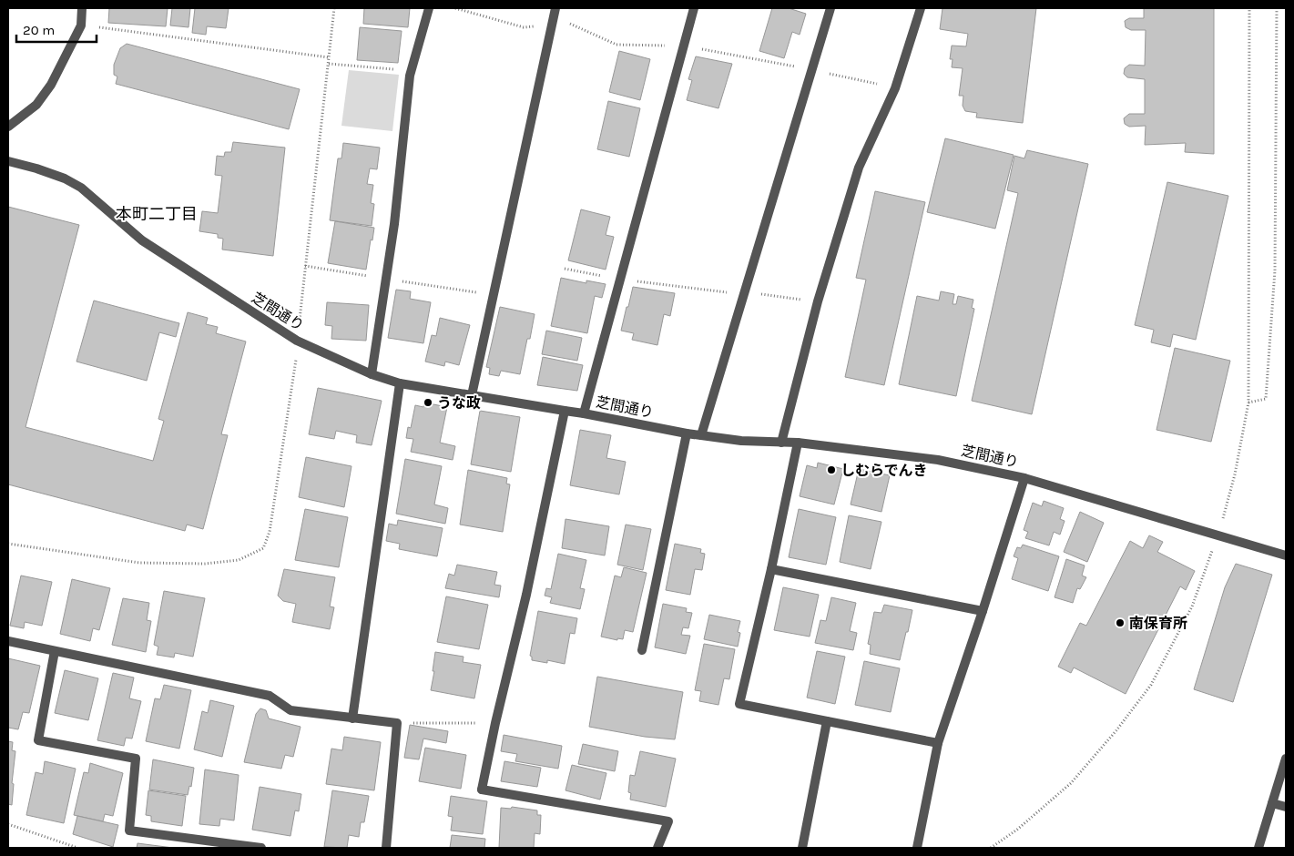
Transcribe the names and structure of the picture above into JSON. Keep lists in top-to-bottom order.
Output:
{
  "streets": {
    "street": ["芝間通り"]
  },
  "districts": ["本町二丁目"],
  "places": ["うな政", "しむらでんき", "南保育所"],
  "scale_bar": "20 m"
}
